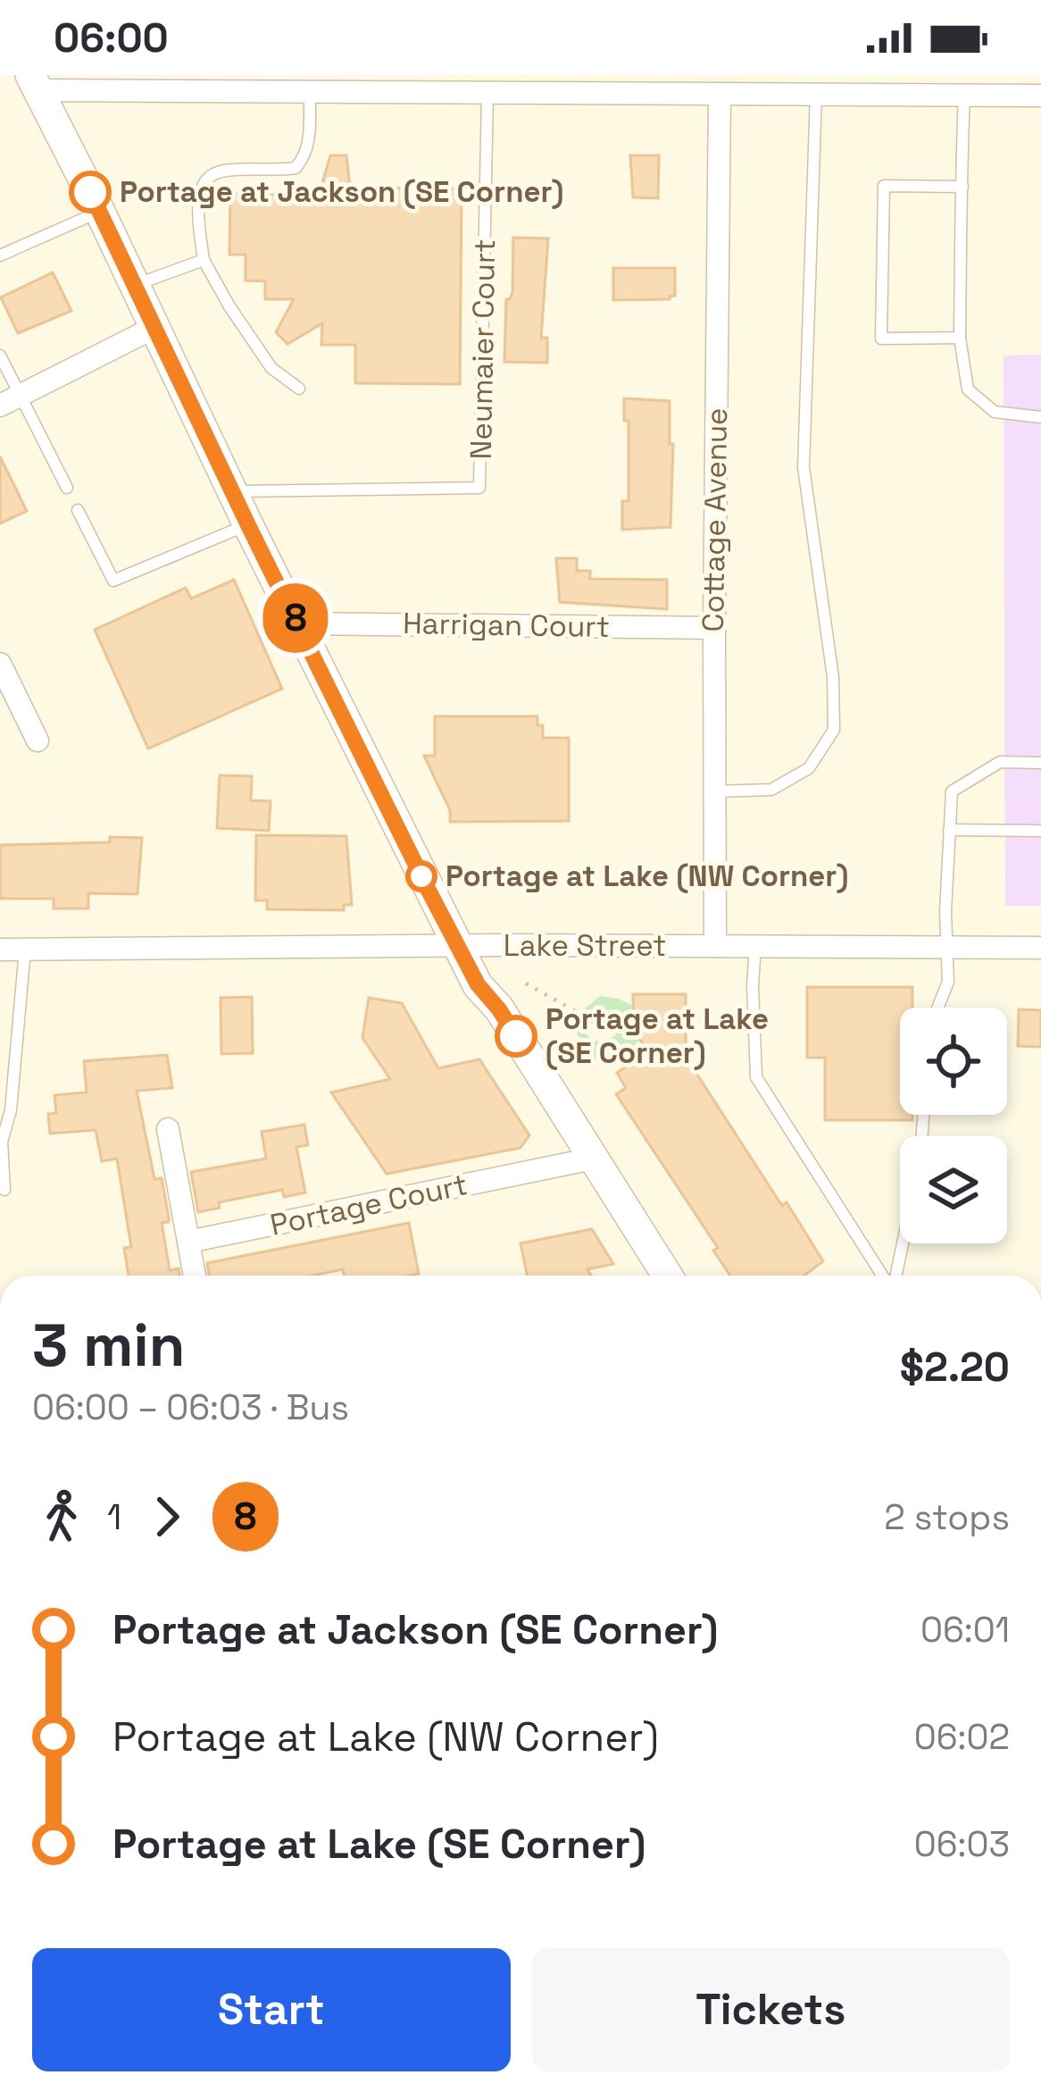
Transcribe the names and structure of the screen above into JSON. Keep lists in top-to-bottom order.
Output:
{
  "streets": {
    "street": [
      "Cottage Avenue",
      "Harrigan Court",
      "Lake Street",
      "Portage Court"
    ],
    "lane": ["Neumaier Court"]
  },
  "crossings": [
    ["Cottage Avenue", "Harrigan Court"],
    ["Cottage Avenue", "Lake Street"]
  ],
  "places": ["Portage at Jackson (SE Corner)", "Portage at Lake (NW Corner)", "Portage at Lake (SE Corner)"],
  "lines": ["bus line 8"],
  "page": {
    "status": "06:00",
    "on_map": "8",
    "heading": ["3 min", "06:00 – 06:03 · Bus", "$2.20"],
    "legs": ["1", "8", "2 stops"],
    "list": [
      {
        "name": "Portage at Jackson (SE Corner)",
        "value": "06:01"
      },
      {
        "name": "Portage at Lake (NW Corner)",
        "value": "06:02"
      },
      {
        "name": "Portage at Lake (SE Corner)",
        "value": "06:03"
      }
    ],
    "buttons": ["Start", "Tickets"]
  }
}
